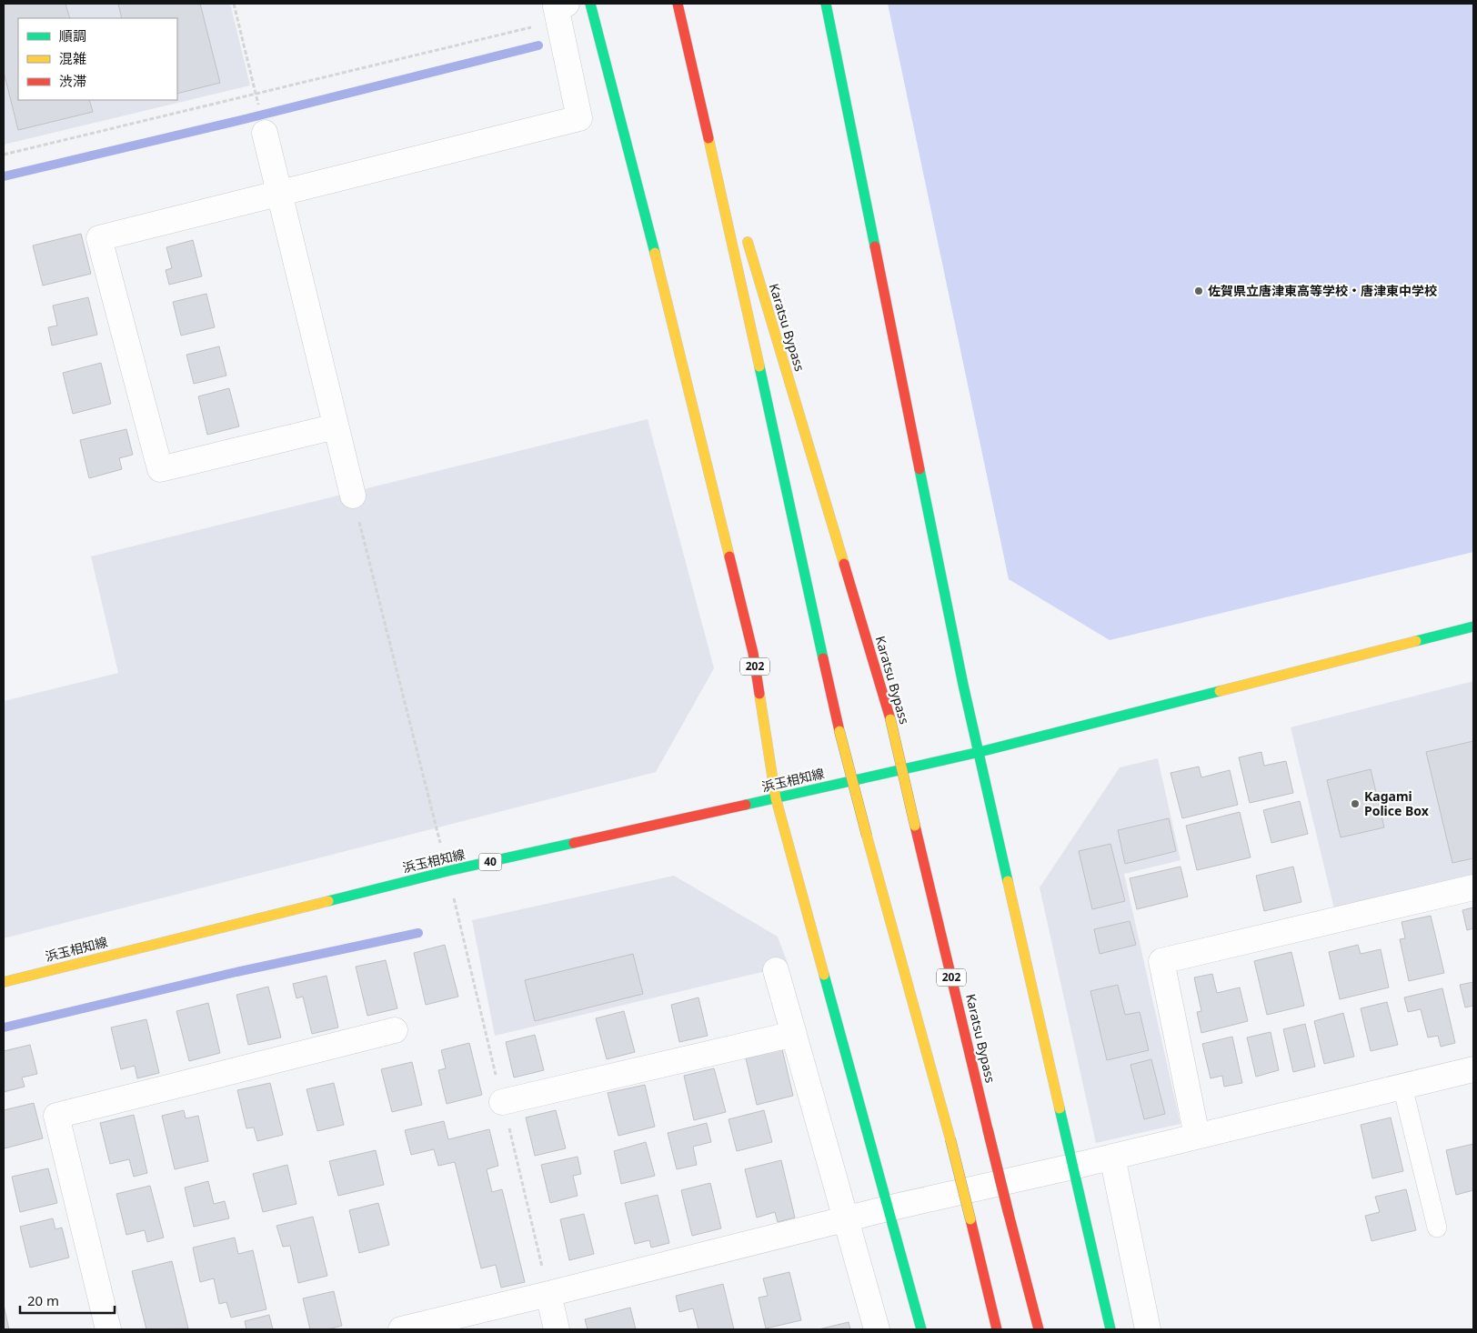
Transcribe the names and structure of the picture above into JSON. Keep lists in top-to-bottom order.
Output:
{
  "streets": {
    "main road": [
      "Karatsu Bypass",
      "202",
      "浜玉相知線",
      "40"
    ]
  },
  "crossings": [
    ["202", "浜玉相知線"]
  ],
  "places": ["佐賀県立唐津東高等学校・唐津東中学校", "Kagami Police Box"],
  "legend": ["順調", "混雑", "渋滞"],
  "scale_bar": "20 m"
}
